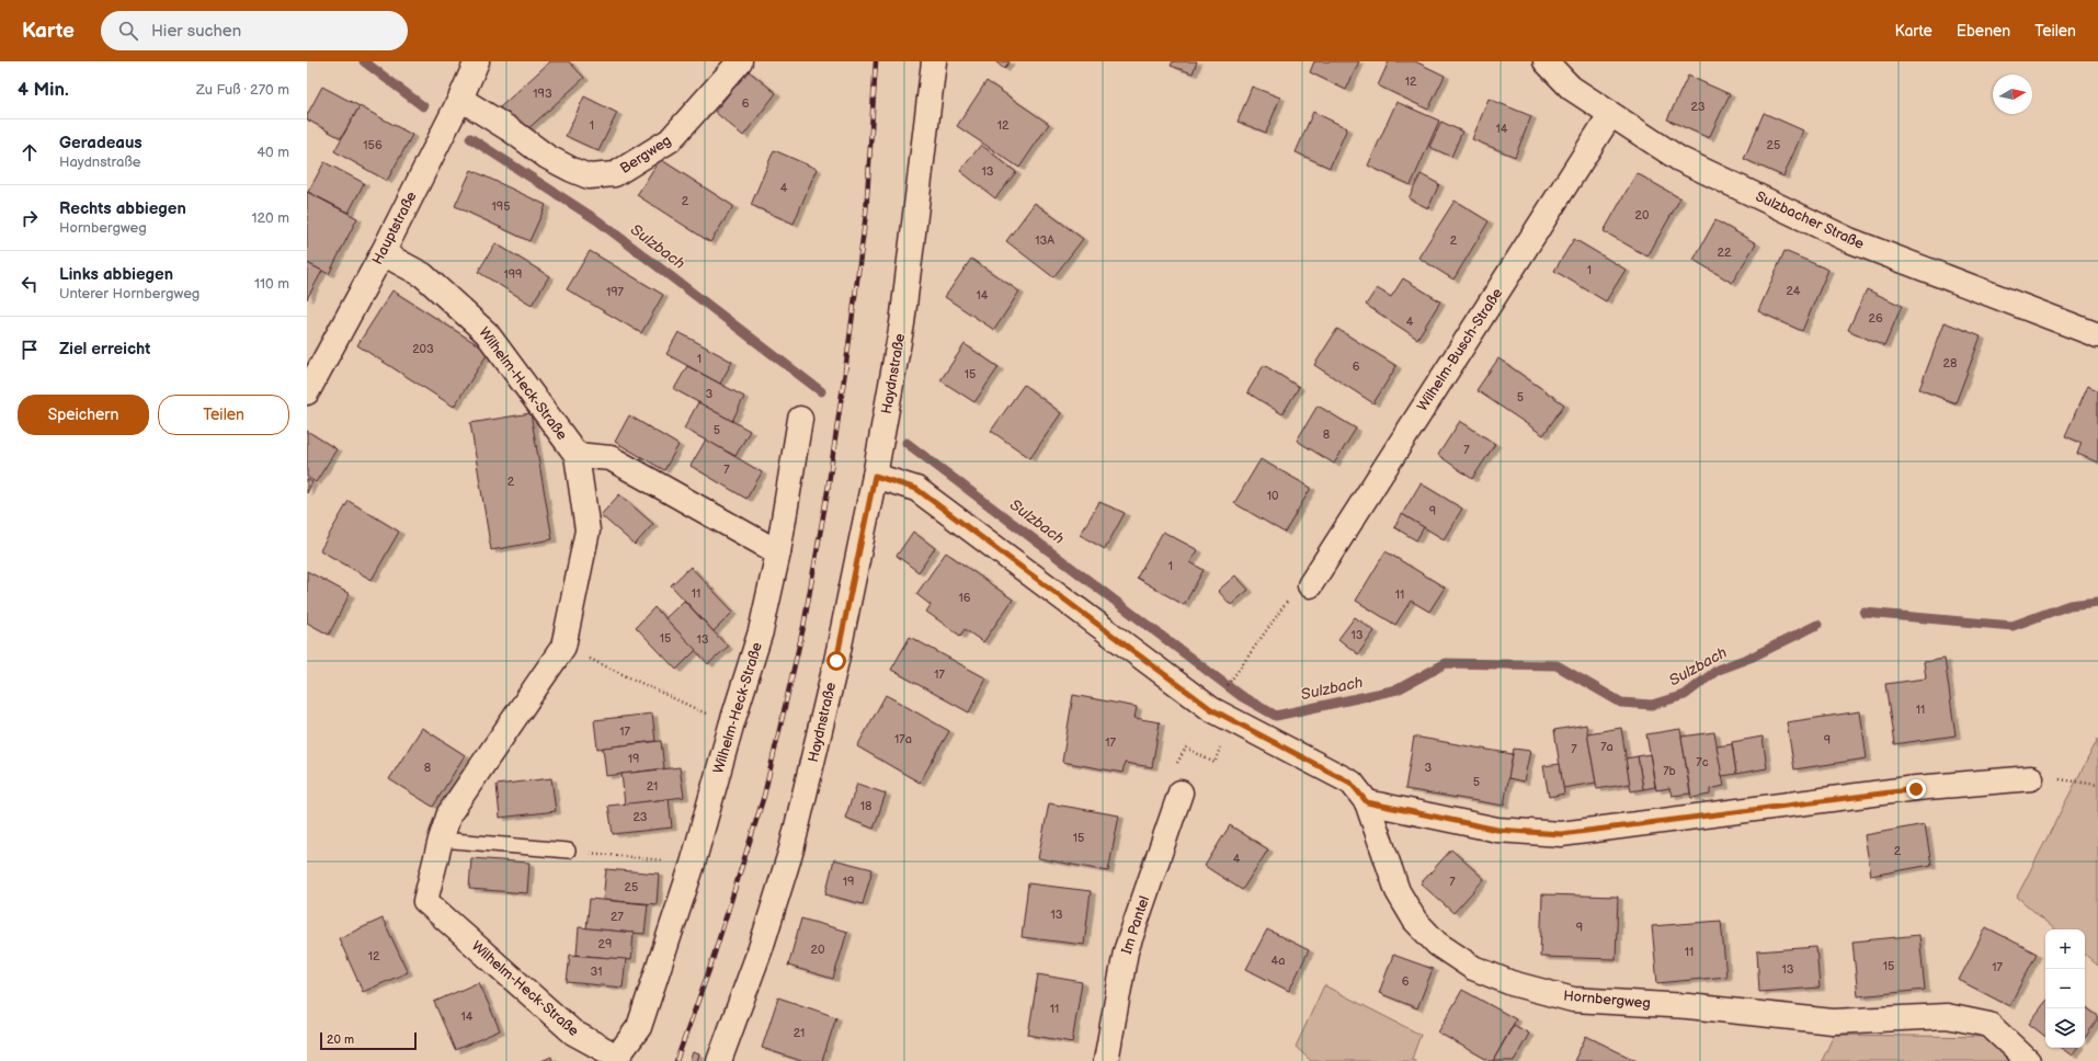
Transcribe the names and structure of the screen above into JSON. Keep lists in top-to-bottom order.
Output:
{
  "streets": {
    "street": [
      "Bergweg",
      "Sulzbacher Straße",
      "Hauptstraße",
      "Wilhelm-Busch-Straße",
      "Haydnstraße",
      "Wilhelm-Heck-Straße",
      "Im Pantel",
      "Hornbergweg"
    ]
  },
  "crossings": [
    ["Bergweg", "Hauptstraße"],
    ["Sulzbacher Straße", "Wilhelm-Busch-Straße"],
    ["Hauptstraße", "Wilhelm-Heck-Straße"],
    ["Haydnstraße", "Hornbergweg"]
  ],
  "water": ["Sulzbach"],
  "house_numbers": [
    "12",
    "193",
    "6",
    "23",
    "1",
    "12",
    "14",
    "156",
    "25",
    "13",
    "4",
    "2",
    "195",
    "20",
    "13A",
    "2",
    "22",
    "1",
    "199",
    "24",
    "197",
    "14",
    "26",
    "4",
    "203",
    "1",
    "28",
    "6",
    "15",
    "3",
    "5",
    "5",
    "8",
    "7",
    "7",
    "2",
    "10",
    "9",
    "1",
    "11",
    "11",
    "16",
    "13",
    "15",
    "13",
    "17",
    "11",
    "17",
    "17a",
    "9",
    "17",
    "7a",
    "7",
    "19",
    "7c",
    "8",
    "3",
    "7b",
    "5",
    "21",
    "18",
    "23",
    "15",
    "2",
    "4",
    "19",
    "7",
    "25",
    "13",
    "27",
    "9",
    "29",
    "20",
    "11",
    "12",
    "4a",
    "15",
    "17",
    "13",
    "31",
    "6",
    "11",
    "14",
    "21"
  ],
  "scale_bar": "20 m",
  "north": "right",
  "page": {
    "header": "Karte",
    "search": "Hier suchen",
    "nav": ["Karte", "Ebenen", "Teilen"],
    "heading": ["4 Min.", "Zu Fuß · 270 m"],
    "list": [
      ["Geradeaus", "Haydnstraße", "40 m"],
      ["Rechts abbiegen", "Hornbergweg", "120 m"],
      ["Links abbiegen", "Unterer Hornbergweg", "110 m"],
      "Ziel erreicht"
    ],
    "buttons": ["Speichern", "Teilen"],
    "map_buttons": ["+", "−"],
    "scale": "20 m"
  }
}
